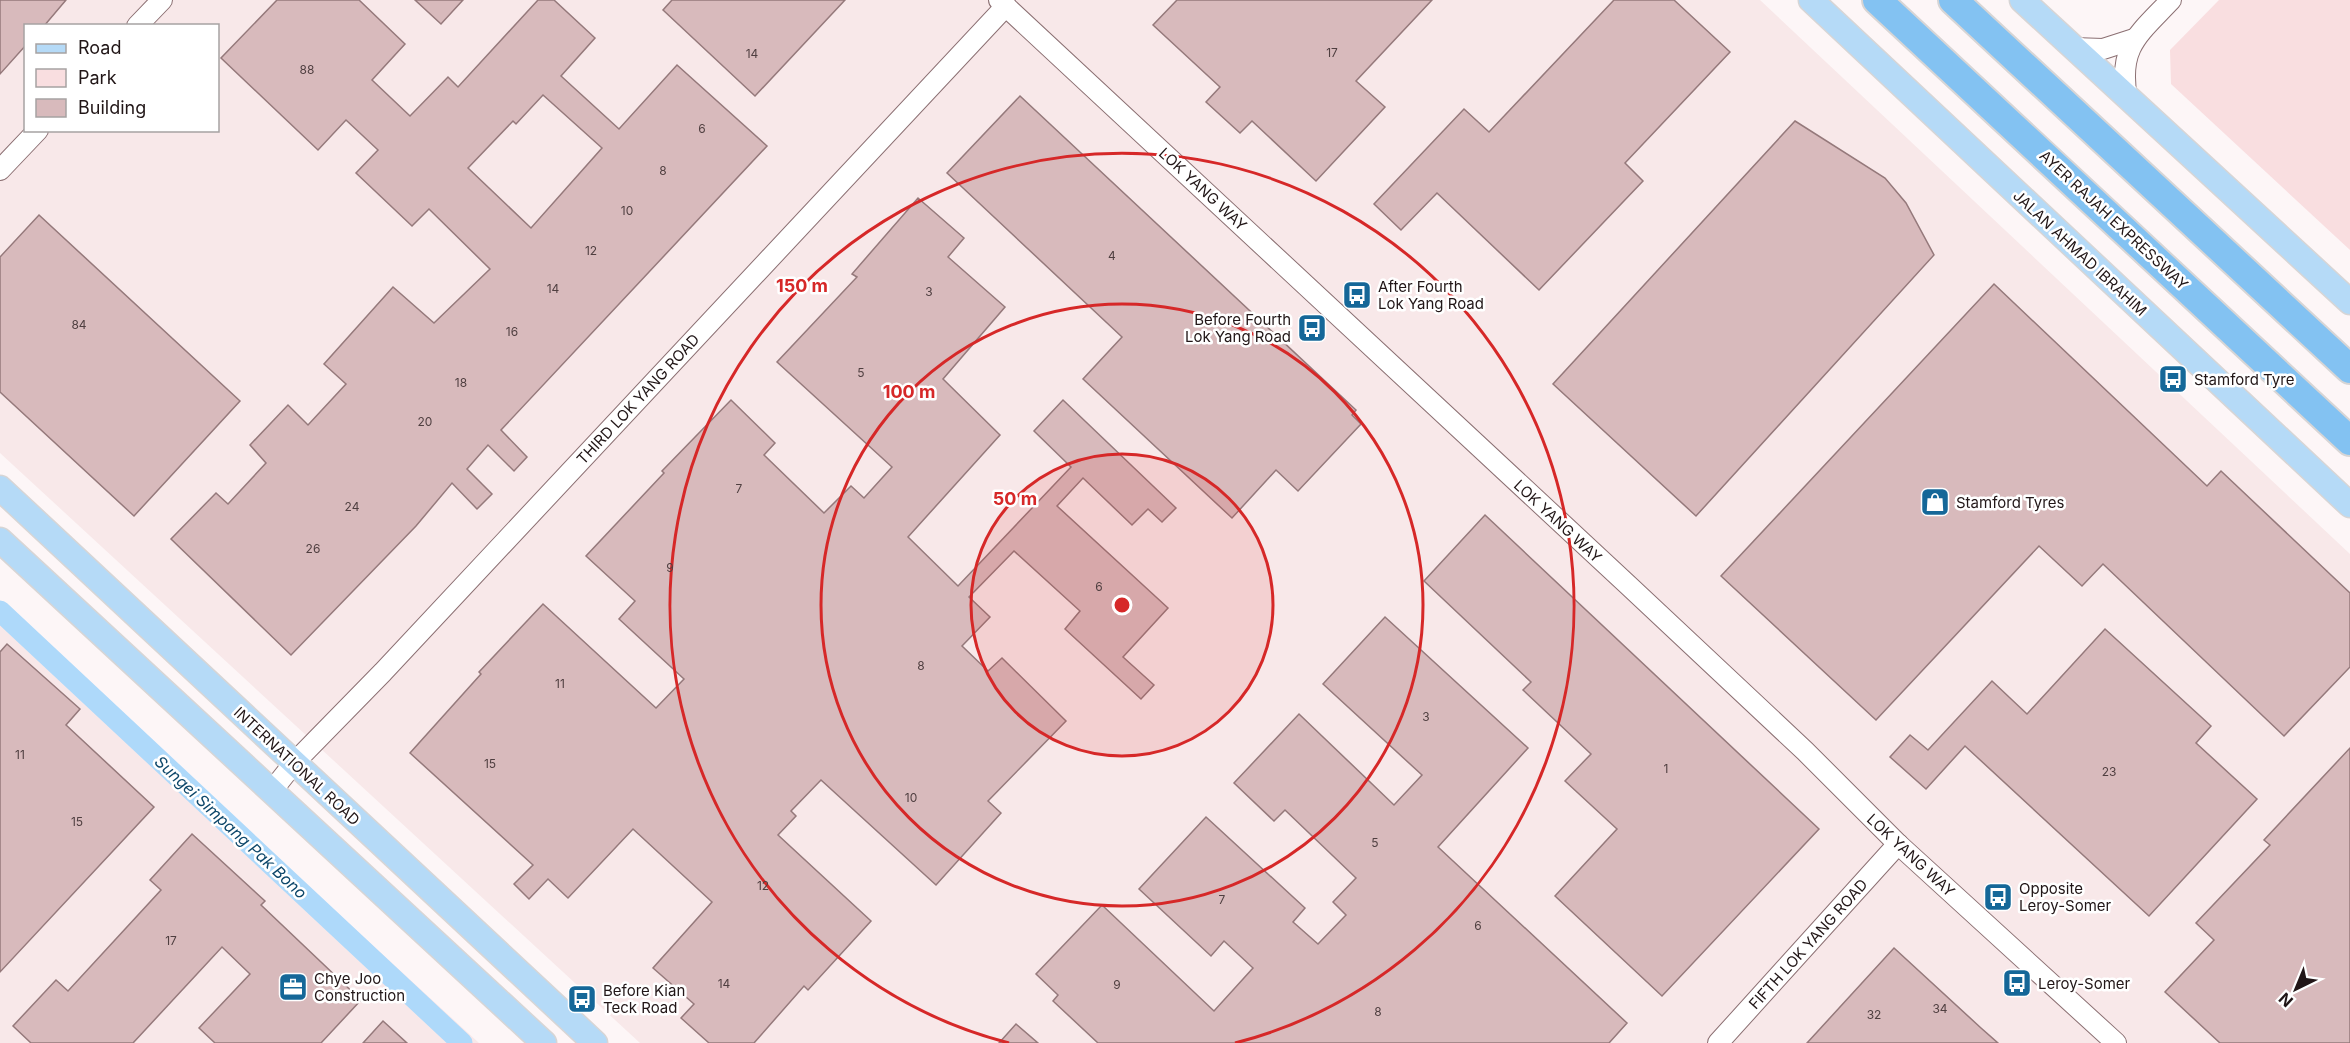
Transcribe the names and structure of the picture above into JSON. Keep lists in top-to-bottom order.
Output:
{
  "streets": {
    "highway": ["AYER RAJAH EXPRESSWAY"],
    "main road": ["JALAN AHMAD IBRAHIM", "INTERNATIONAL ROAD"],
    "street": ["LOK YANG WAY", "THIRD LOK YANG ROAD", "FIFTH LOK YANG ROAD"]
  },
  "crossings": [
    ["LOK YANG WAY", "THIRD LOK YANG ROAD"],
    ["LOK YANG WAY", "FIFTH LOK YANG ROAD"],
    ["THIRD LOK YANG ROAD", "INTERNATIONAL ROAD"]
  ],
  "water": ["Sungei Simpang Pak Bono"],
  "places": {
    "bus stop": [
      "After Fourth Lok Yang Road",
      "Before Fourth Lok Yang Road",
      "Stamford Tyre",
      "Opposite Leroy-Somer",
      "Leroy-Somer",
      "Before Kian Teck Road"
    ],
    "shop": ["Stamford Tyres"],
    "office": ["Chye Joo Construction"]
  },
  "house_numbers": [
    "17",
    "14",
    "88",
    "6",
    "8",
    "10",
    "12",
    "4",
    "14",
    "3",
    "84",
    "16",
    "5",
    "18",
    "20",
    "7",
    "24",
    "26",
    "9",
    "6",
    "8",
    "11",
    "3",
    "11",
    "15",
    "1",
    "23",
    "10",
    "15",
    "5",
    "12",
    "7",
    "6",
    "17",
    "14",
    "9",
    "34",
    "8",
    "32"
  ],
  "legend": ["Road", "Park", "Building"],
  "north": "bottom left",
  "rings": ["150 m", "100 m", "50 m"]
}
